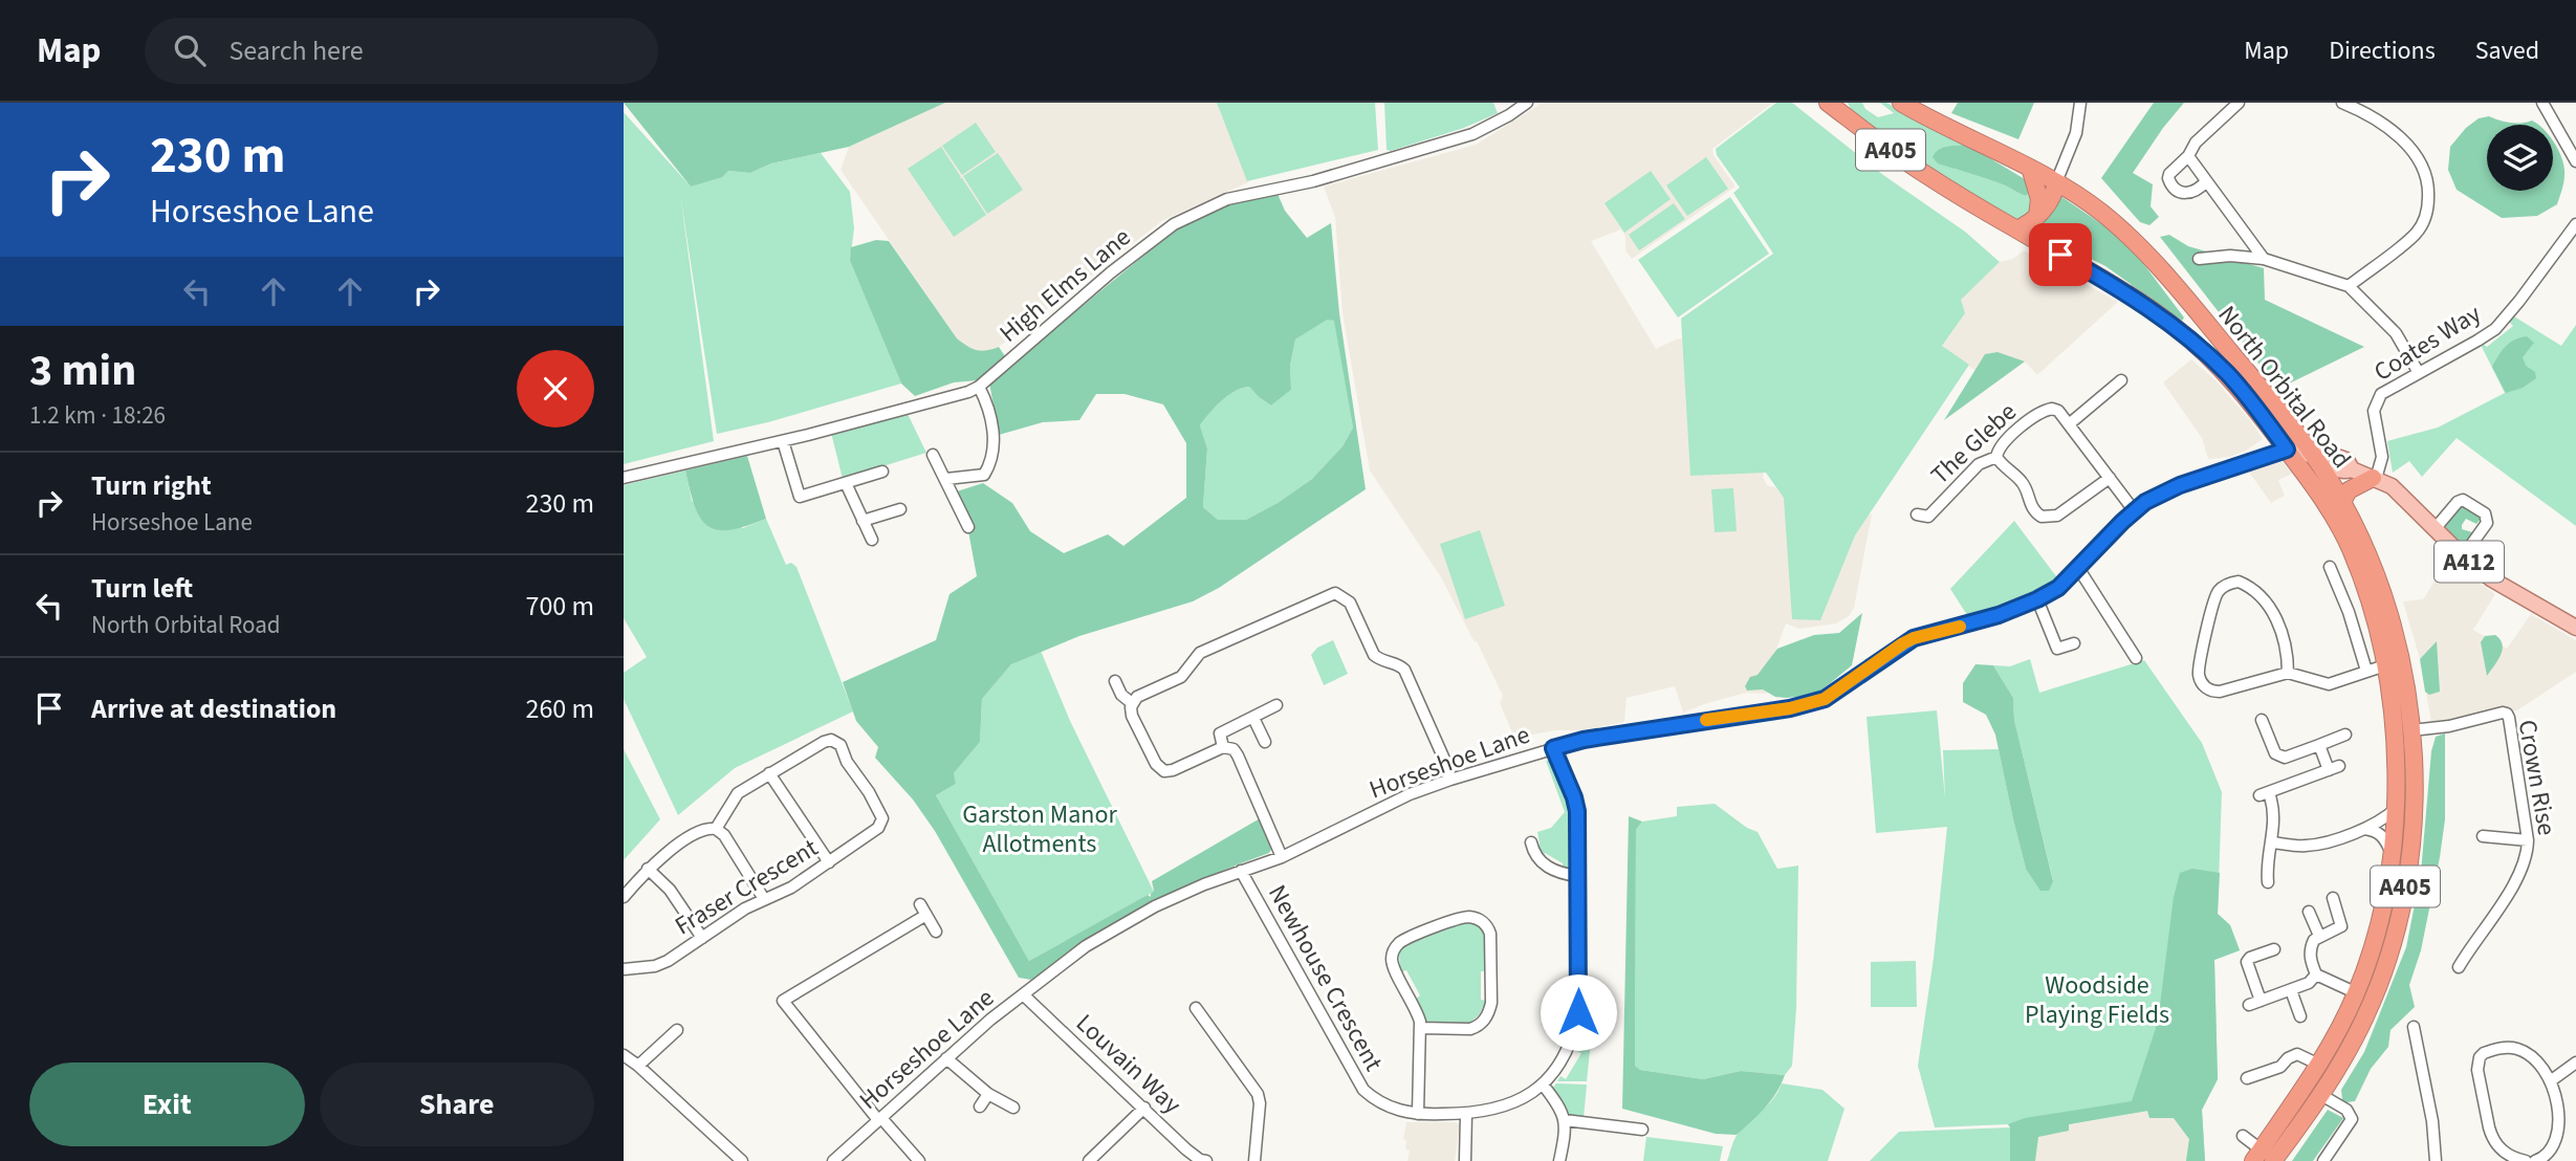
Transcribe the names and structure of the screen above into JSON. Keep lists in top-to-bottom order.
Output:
{
  "streets": {
    "highway": ["A405", "North Orbital Road"],
    "main road": ["A412"],
    "street": [
      "High Elms Lane",
      "Coates Way",
      "The Glebe",
      "Horseshoe Lane",
      "Crown Rise",
      "Fraser Crescent",
      "Newhouse Crescent",
      "Louvain Way"
    ]
  },
  "crossings": [
    ["Coates Way", "A412"],
    ["North Orbital Road", "A412"],
    ["North Orbital Road", "Horseshoe Lane"],
    ["North Orbital Road", "Crown Rise"],
    ["A412", "Horseshoe Lane"],
    ["Horseshoe Lane", "Newhouse Crescent"],
    ["Horseshoe Lane", "Louvain Way"]
  ],
  "parks": ["Garston Manor Allotments", "Woodside Playing Fields"],
  "page": {
    "header": "Map",
    "search": "Search here",
    "nav": ["Map", "Directions", "Saved"],
    "turn": ["230 m", "Horseshoe Lane"],
    "heading": ["3 min", "1.2 km · 18:26"],
    "list": [
      {
        "name": "Turn right",
        "note": "Horseshoe Lane",
        "value": "230 m"
      },
      {
        "name": "Turn left",
        "note": "North Orbital Road",
        "value": "700 m"
      },
      {
        "name": "Arrive at destination",
        "value": "260 m"
      }
    ],
    "buttons": ["Exit", "Share"]
  }
}
